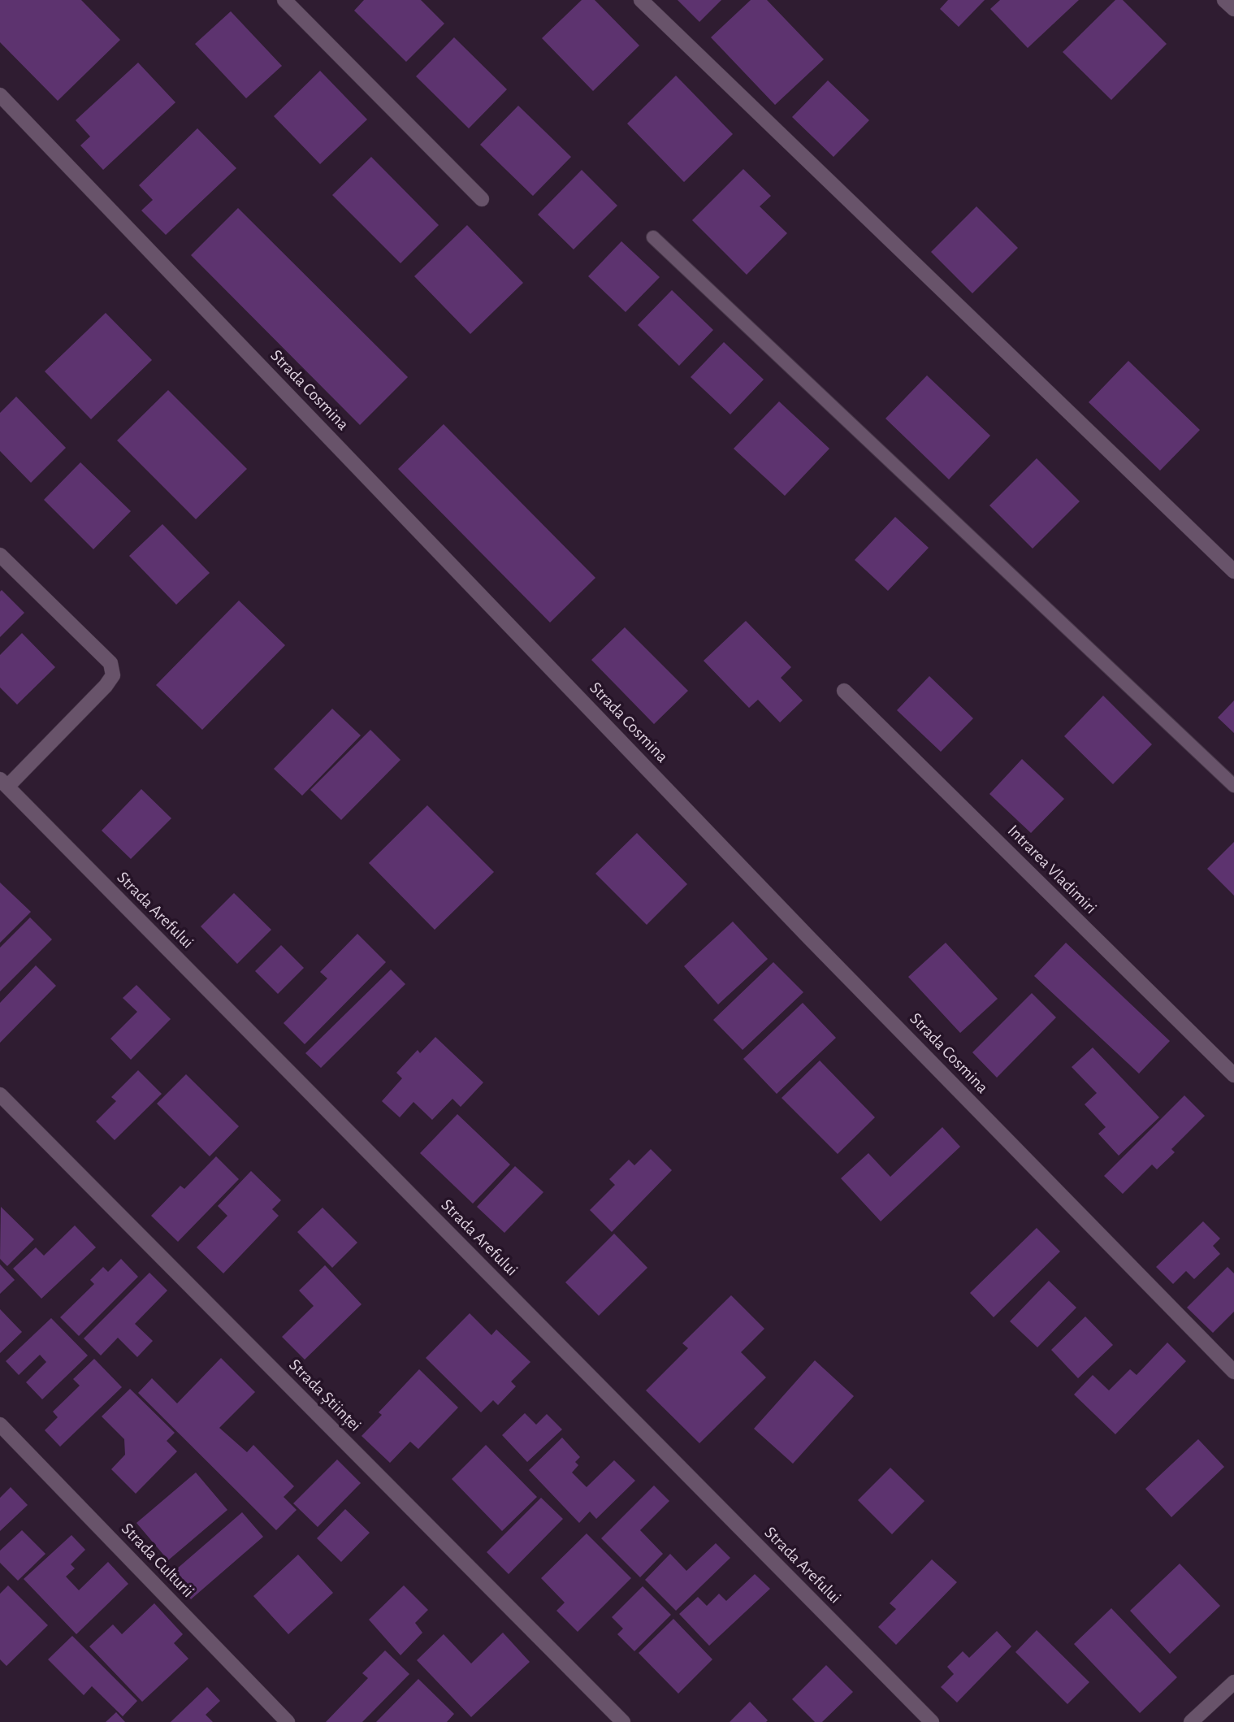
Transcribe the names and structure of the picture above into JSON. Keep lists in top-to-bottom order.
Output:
{
  "streets": {
    "street": [
      "Strada Cosmina",
      "Intrarea Vladimiri",
      "Strada Arefului",
      "Strada Științei",
      "Strada Culturii"
    ]
  }
}
